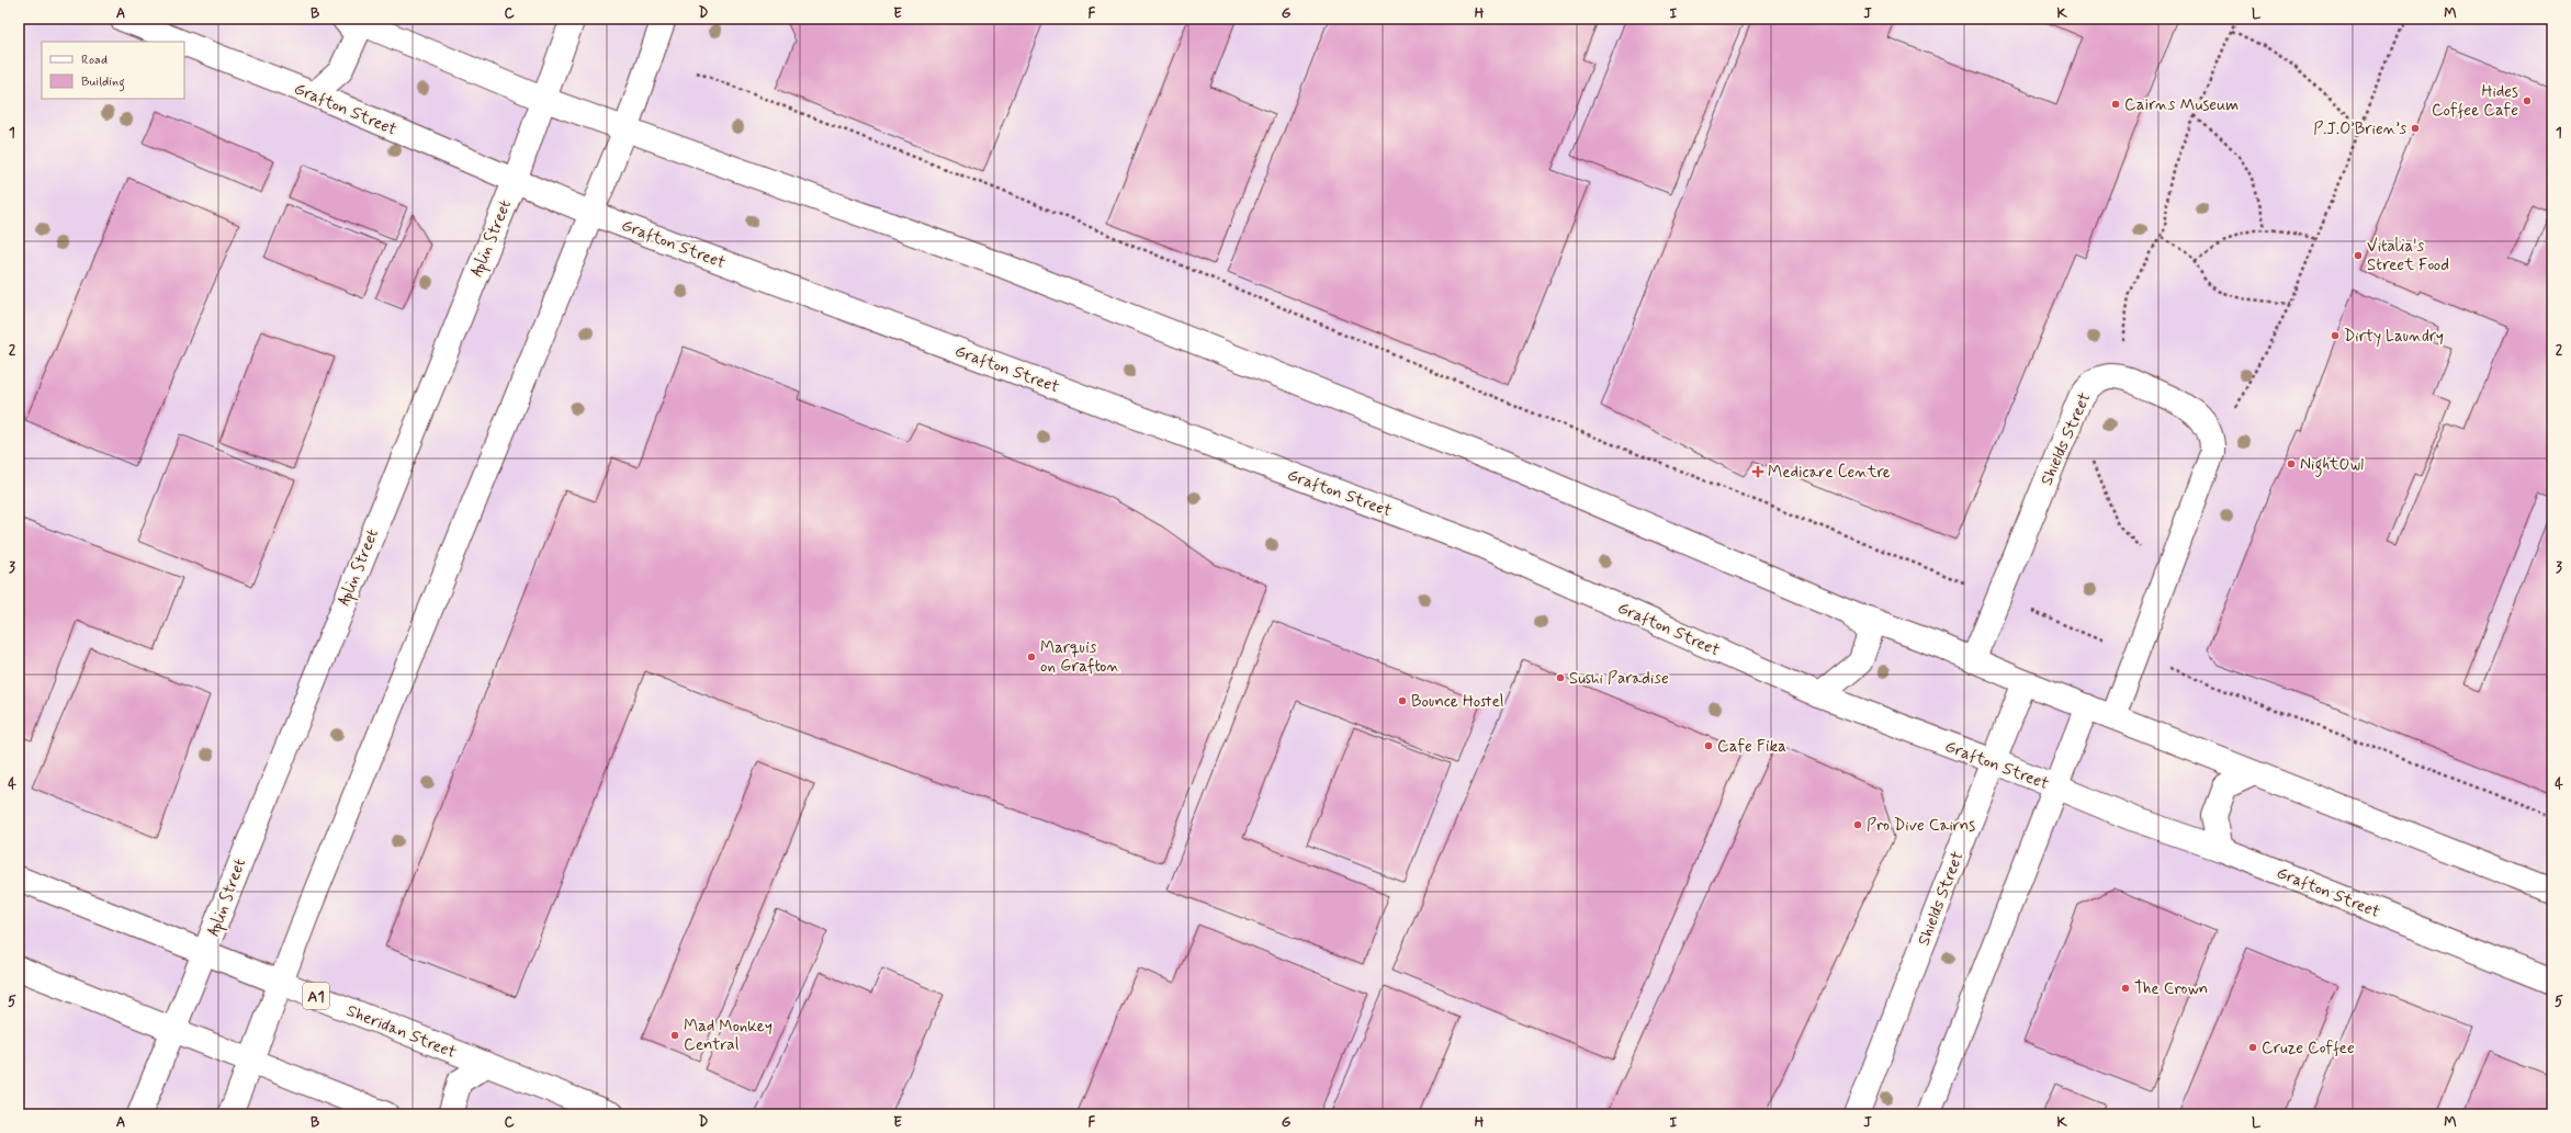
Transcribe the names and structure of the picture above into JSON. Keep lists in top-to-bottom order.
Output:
{
  "streets": {
    "main road": [
      "Grafton Street",
      "Aplin Street",
      "Shields Street",
      "A1",
      "Sheridan Street"
    ]
  },
  "crossings": [
    ["Grafton Street", "Aplin Street"],
    ["Grafton Street", "Shields Street"],
    ["Aplin Street", "Sheridan Street"]
  ],
  "places": {
    "other": [
      "Hides Coffee Cafe",
      "Cairns Museum",
      "P.J.O’Brien’s",
      "Vitalia's Street Food",
      "Dirty Laundry",
      "NightOwl",
      "Marquis on Grafton",
      "Sushi Paradise",
      "Bounce Hostel",
      "Cafe Fika",
      "Pro Dive Cairns",
      "The Crown",
      "Mad Monkey Central",
      "Cruze Coffee"
    ],
    "health": ["Medicare Centre"]
  },
  "legend": ["Road", "Building"],
  "grid": {
    "columns": [
      "A",
      "B",
      "C",
      "D",
      "E",
      "F",
      "G",
      "H",
      "I",
      "J",
      "K",
      "L",
      "M"
    ],
    "rows": [
      "1",
      "2",
      "3",
      "4",
      "5"
    ]
  }
}
